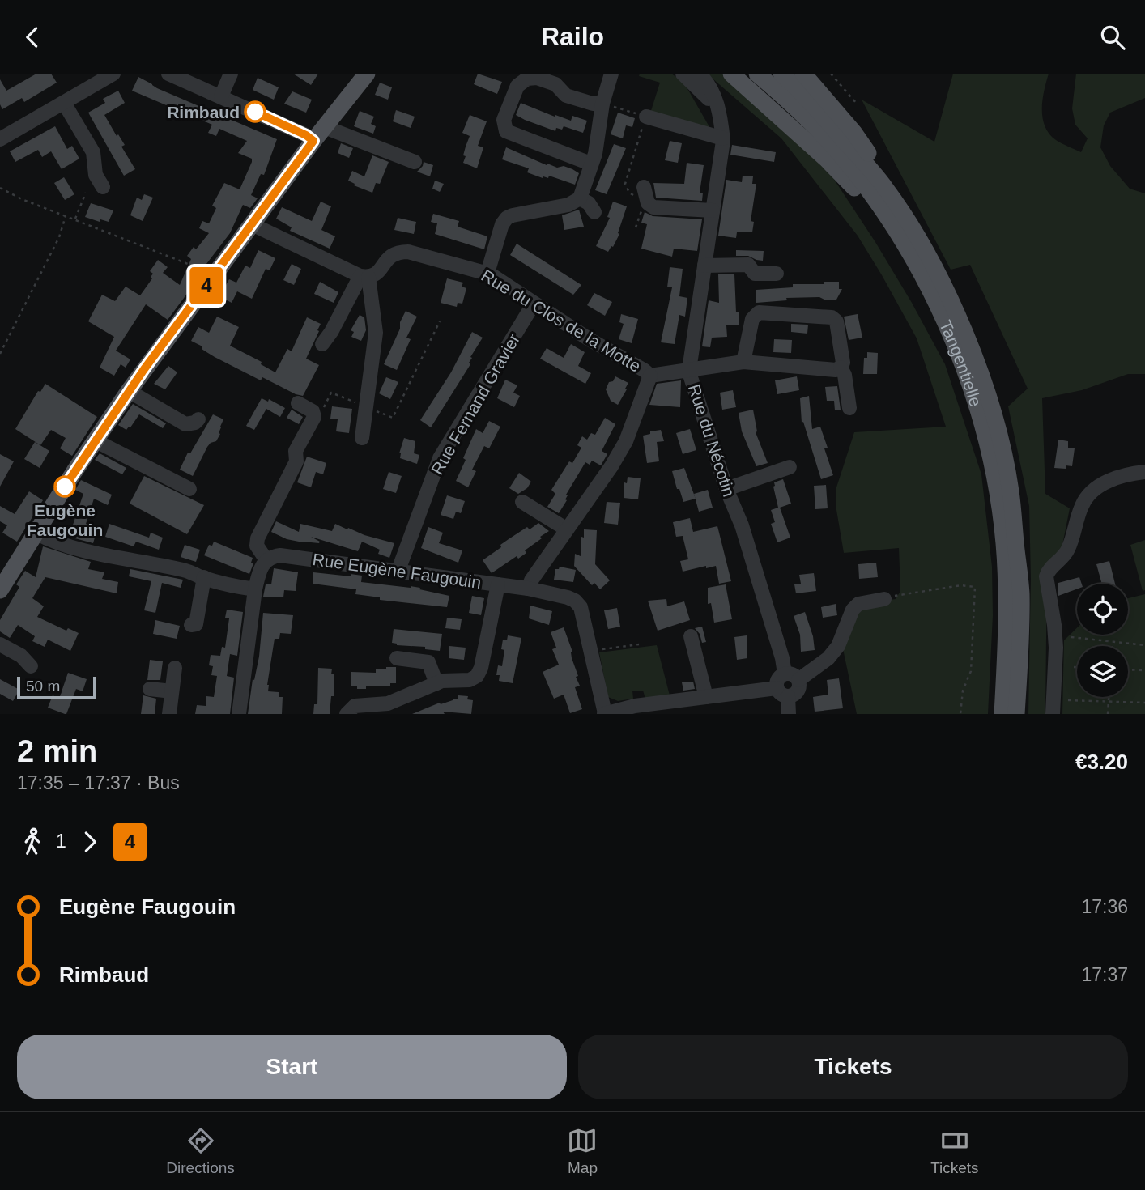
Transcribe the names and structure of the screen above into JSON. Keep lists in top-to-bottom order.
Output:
{
  "streets": {
    "main road": ["Tangentielle"],
    "street": [
      "Rue du Clos de la Motte",
      "Rue Fernand Gravier",
      "Rue du Nécotin",
      "Rue Eugène Faugouin"
    ]
  },
  "crossings": [
    ["Rue du Clos de la Motte", "Rue Fernand Gravier"],
    ["Rue du Clos de la Motte", "Rue du Nécotin"],
    ["Rue Fernand Gravier", "Rue Eugène Faugouin"]
  ],
  "places": ["Rimbaud", "Eugène Faugouin"],
  "lines": ["bus line 4"],
  "scale_bar": "50 m",
  "page": {
    "header": "Railo",
    "on_map": "4",
    "scale": "50 m",
    "heading": ["2 min", "17:35 – 17:37 · Bus", "€3.20"],
    "legs": ["1", "4"],
    "list": [
      {
        "name": "Eugène Faugouin",
        "value": "17:36"
      },
      {
        "name": "Rimbaud",
        "value": "17:37"
      }
    ],
    "buttons": ["Start", "Tickets"],
    "tabs": ["Directions", "Map", "Tickets"]
  }
}
